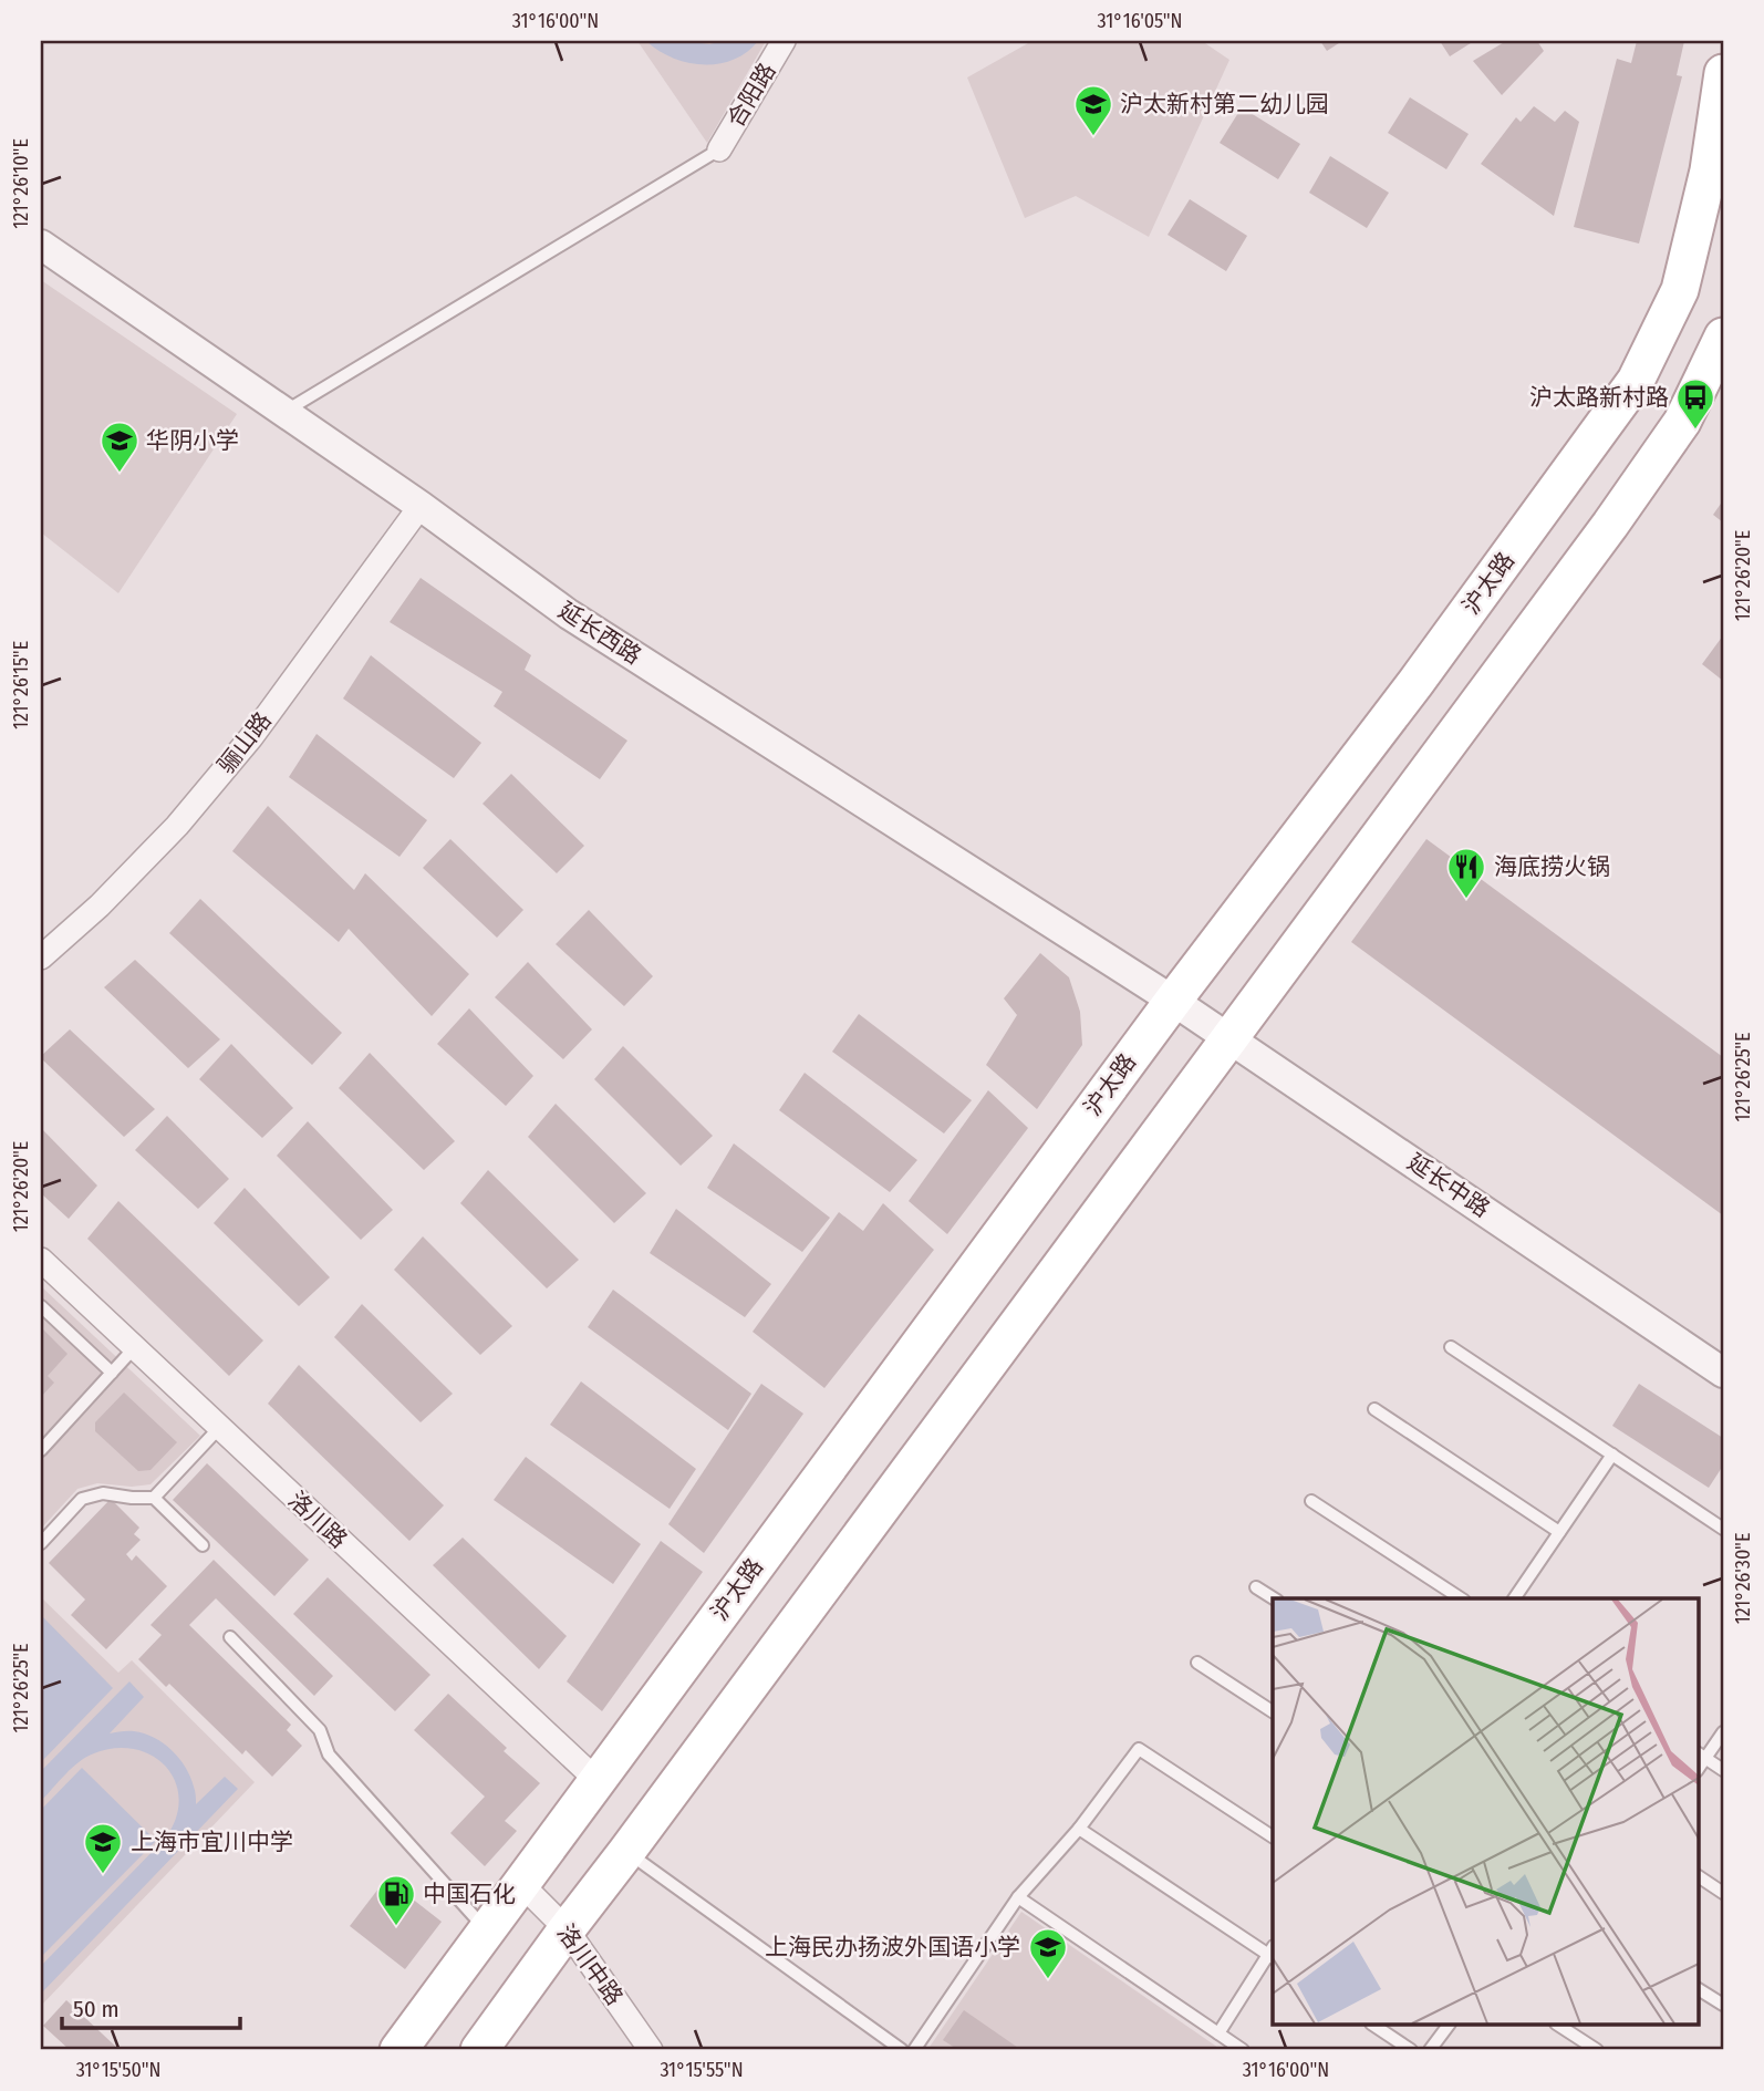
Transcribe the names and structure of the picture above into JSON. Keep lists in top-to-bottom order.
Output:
{
  "streets": {
    "main road": ["沪太路"],
    "street": [
      "合阳路",
      "延长西路",
      "骊山路",
      "延长中路",
      "洛川路",
      "洛川中路"
    ]
  },
  "crossings": [
    ["沪太路", "延长西路"],
    ["沪太路", "延长中路"],
    ["沪太路", "洛川路"],
    ["沪太路", "洛川中路"],
    ["延长西路", "骊山路"],
    ["延长西路", "延长中路"]
  ],
  "places": {
    "school or university": [
      "沪太新村第二幼儿园",
      "华阴小学",
      "上海市宜川中学",
      "上海民办扬波外国语小学"
    ],
    "bus stop": ["沪太路新村路"],
    "restaurant": ["海底捞火锅"],
    "fuel station": ["中国石化"]
  },
  "scale_bar": "50 m",
  "coordinates": [
    "31°16'00\"N",
    "31°16'05\"N",
    "121°26'10\"E",
    "121°26'20\"E",
    "121°26'15\"E",
    "121°26'25\"E",
    "121°26'30\"E",
    "31°15'50\"N",
    "31°15'55\"N"
  ]
}
